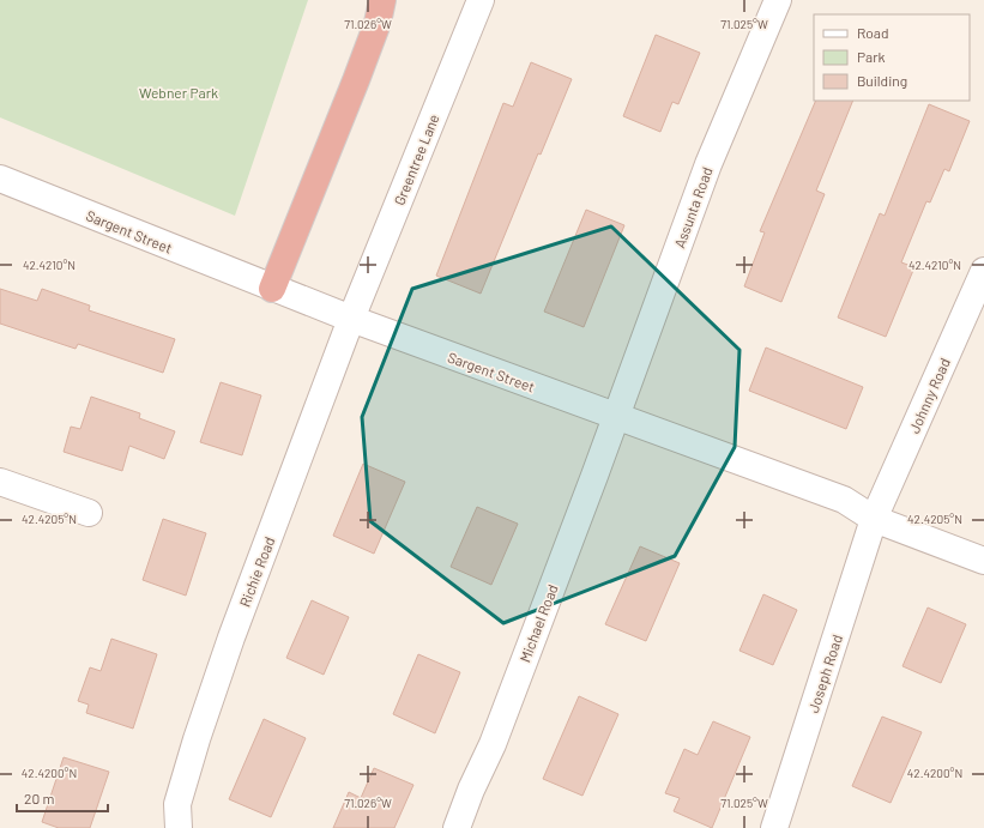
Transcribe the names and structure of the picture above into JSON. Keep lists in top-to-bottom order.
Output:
{
  "streets": {
    "street": [
      "Greentree Lane",
      "Assunta Road",
      "Sargent Street",
      "Johnny Road",
      "Richie Road",
      "Michael Road",
      "Joseph Road"
    ]
  },
  "crossings": [
    ["Greentree Lane", "Sargent Street"],
    ["Greentree Lane", "Richie Road"],
    ["Assunta Road", "Sargent Street"],
    ["Assunta Road", "Michael Road"],
    ["Sargent Street", "Johnny Road"],
    ["Sargent Street", "Richie Road"],
    ["Sargent Street", "Michael Road"],
    ["Sargent Street", "Joseph Road"],
    ["Johnny Road", "Joseph Road"]
  ],
  "parks": ["Webner Park"],
  "legend": ["Road", "Park", "Building"],
  "scale_bar": "20 m",
  "coordinates": [
    "71.026°W",
    "71.025°W",
    "42.4210°N",
    "42.4205°N",
    "42.4200°N"
  ]
}
